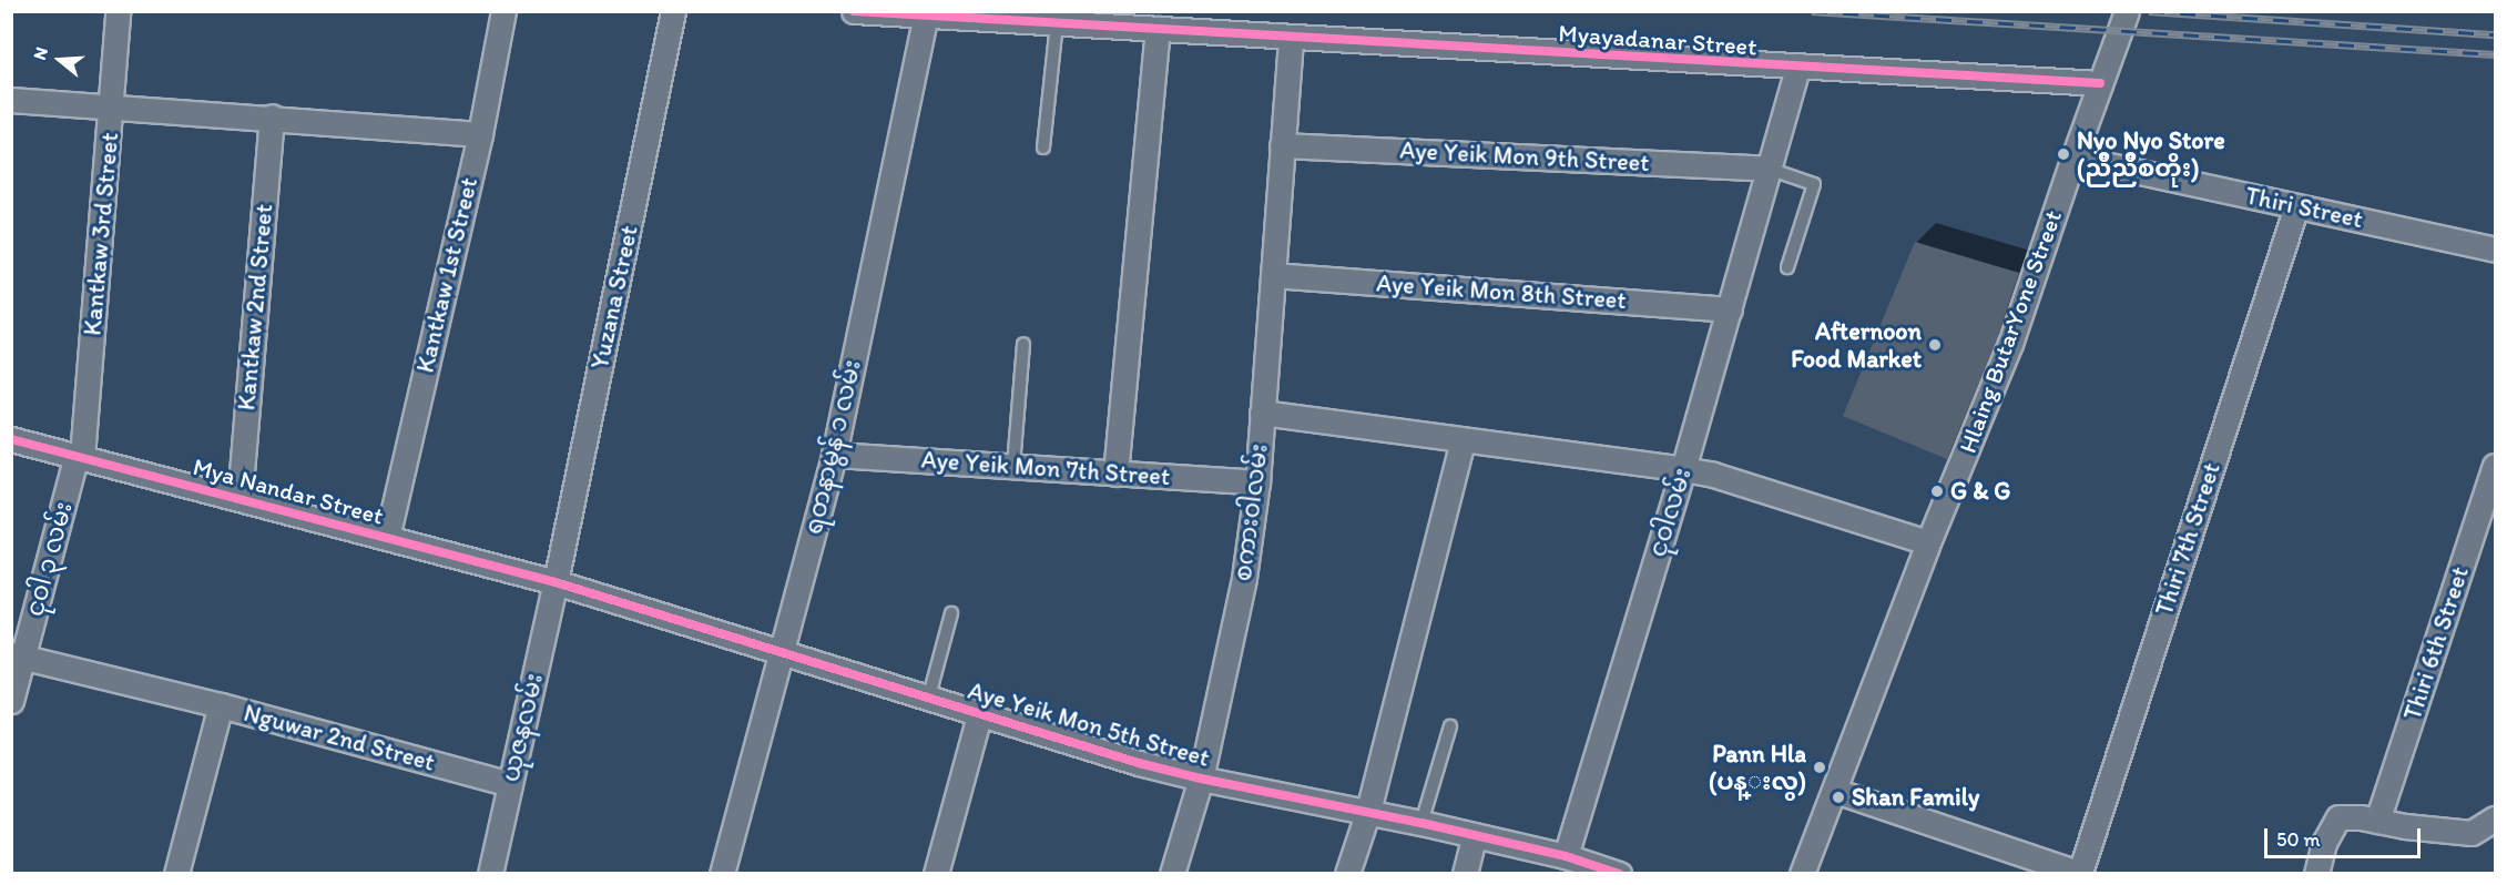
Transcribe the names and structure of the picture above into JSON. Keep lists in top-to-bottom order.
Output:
{
  "streets": {
    "street": [
      "Myayadanar Street",
      "Aye Yeik Mon 9th Street",
      "Thiri Street",
      "Kantkaw 3rd Street",
      "Kantkaw 1st Street",
      "Aye Yeik Mon 8th Street",
      "Yuzana Street",
      "Kantkaw 2nd Street",
      "Hlaing ButarYone Street",
      "ရတနာမွန် ၁ လမ်း",
      "Aye Yeik Mon 7th Street",
      "Mya Nandar Street",
      "စကား၀ါလမ်း",
      "ငုဝါလမ်း",
      "Thiri 7th Street",
      "ငုဝါ ၃ လမ်း",
      "Thiri 6th Street",
      "Aye Yeik Mon 5th Street",
      "ယုဇနလမ်း",
      "Nguwar 2nd Street"
    ]
  },
  "crossings": [
    ["Myayadanar Street", "Hlaing ButarYone Street"],
    ["Myayadanar Street", "ရတနာမွန် ၁ လမ်း"],
    ["Myayadanar Street", "စကား၀ါလမ်း"],
    ["Myayadanar Street", "ငုဝါလမ်း"],
    ["Aye Yeik Mon 9th Street", "စကား၀ါလမ်း"],
    ["Aye Yeik Mon 9th Street", "ငုဝါလမ်း"],
    ["Thiri Street", "Hlaing ButarYone Street"],
    ["Thiri Street", "Thiri 7th Street"],
    ["Kantkaw 3rd Street", "Mya Nandar Street"],
    ["Kantkaw 3rd Street", "ငုဝါ ၃ လမ်း"],
    ["Kantkaw 1st Street", "Mya Nandar Street"],
    ["Aye Yeik Mon 8th Street", "စကား၀ါလမ်း"],
    ["Aye Yeik Mon 8th Street", "ငုဝါလမ်း"],
    ["Yuzana Street", "Mya Nandar Street"],
    ["Yuzana Street", "Aye Yeik Mon 5th Street"],
    ["Yuzana Street", "ယုဇနလမ်း"],
    ["Kantkaw 2nd Street", "Mya Nandar Street"],
    ["ရတနာမွန် ၁ လမ်း", "Aye Yeik Mon 7th Street"],
    ["ရတနာမွန် ၁ လမ်း", "Aye Yeik Mon 5th Street"],
    ["Aye Yeik Mon 7th Street", "စကား၀ါလမ်း"],
    ["Mya Nandar Street", "ငုဝါ ၃ လမ်း"],
    ["Mya Nandar Street", "Aye Yeik Mon 5th Street"],
    ["Mya Nandar Street", "ယုဇနလမ်း"],
    ["စကား၀ါလမ်း", "Aye Yeik Mon 5th Street"],
    ["ငုဝါလမ်း", "Aye Yeik Mon 5th Street"],
    ["Aye Yeik Mon 5th Street", "ယုဇနလမ်း"],
    ["ယုဇနလမ်း", "Nguwar 2nd Street"]
  ],
  "places": [
    "Nyo Nyo Store (ညိဳညိဳစတိုး)",
    "Afternoon Food Market",
    "G & G",
    "Pann Hla (ပန္းလွ)",
    "Shan Family"
  ],
  "scale_bar": "50 m",
  "north": "left"
}
